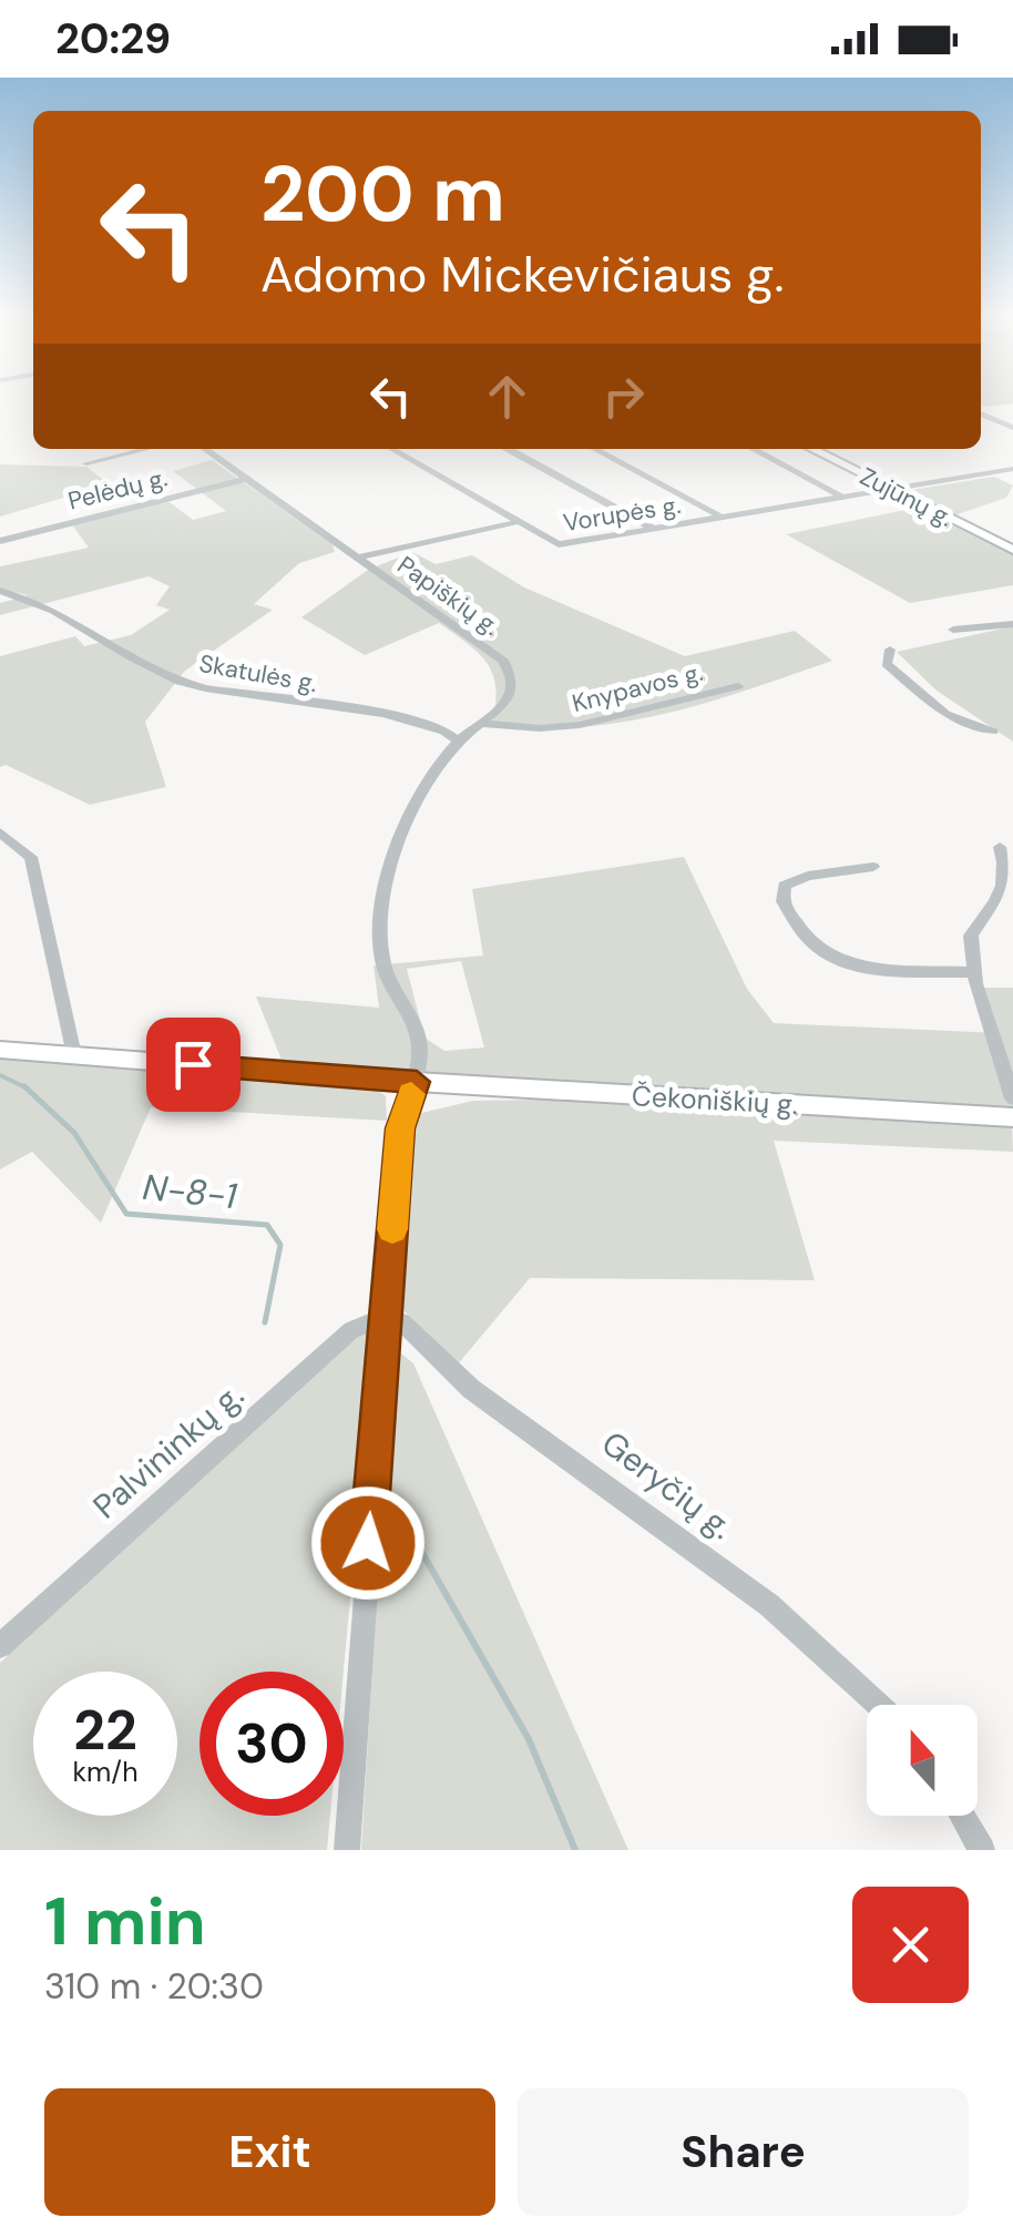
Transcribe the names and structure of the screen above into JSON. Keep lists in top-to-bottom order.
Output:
{
  "streets": {
    "main road": ["Zujūnų g.", "Čekoniškių g."],
    "street": [
      "Pelėdų g.",
      "Vorupės g.",
      "Papiškių g.",
      "Skatulės g.",
      "Knypavos g.",
      "Palvininkų g.",
      "Geryčių g."
    ]
  },
  "crossings": [
    ["Pelėdų g.", "Papiškių g."],
    ["Zujūnų g.", "Vorupės g."],
    ["Papiškių g.", "Skatulės g."],
    ["Papiškių g.", "Knypavos g."],
    ["Papiškių g.", "Čekoniškių g."],
    ["Palvininkų g.", "Geryčių g."]
  ],
  "water": ["N-8-1"],
  "north": "top",
  "page": {
    "status": "20:29",
    "turn": ["200 m", "Adomo Mickevičiaus g."],
    "speed": "22 km/h",
    "limit": "30",
    "heading": ["1 min", "310 m · 20:30"],
    "buttons": ["Exit", "Share"]
  }
}
